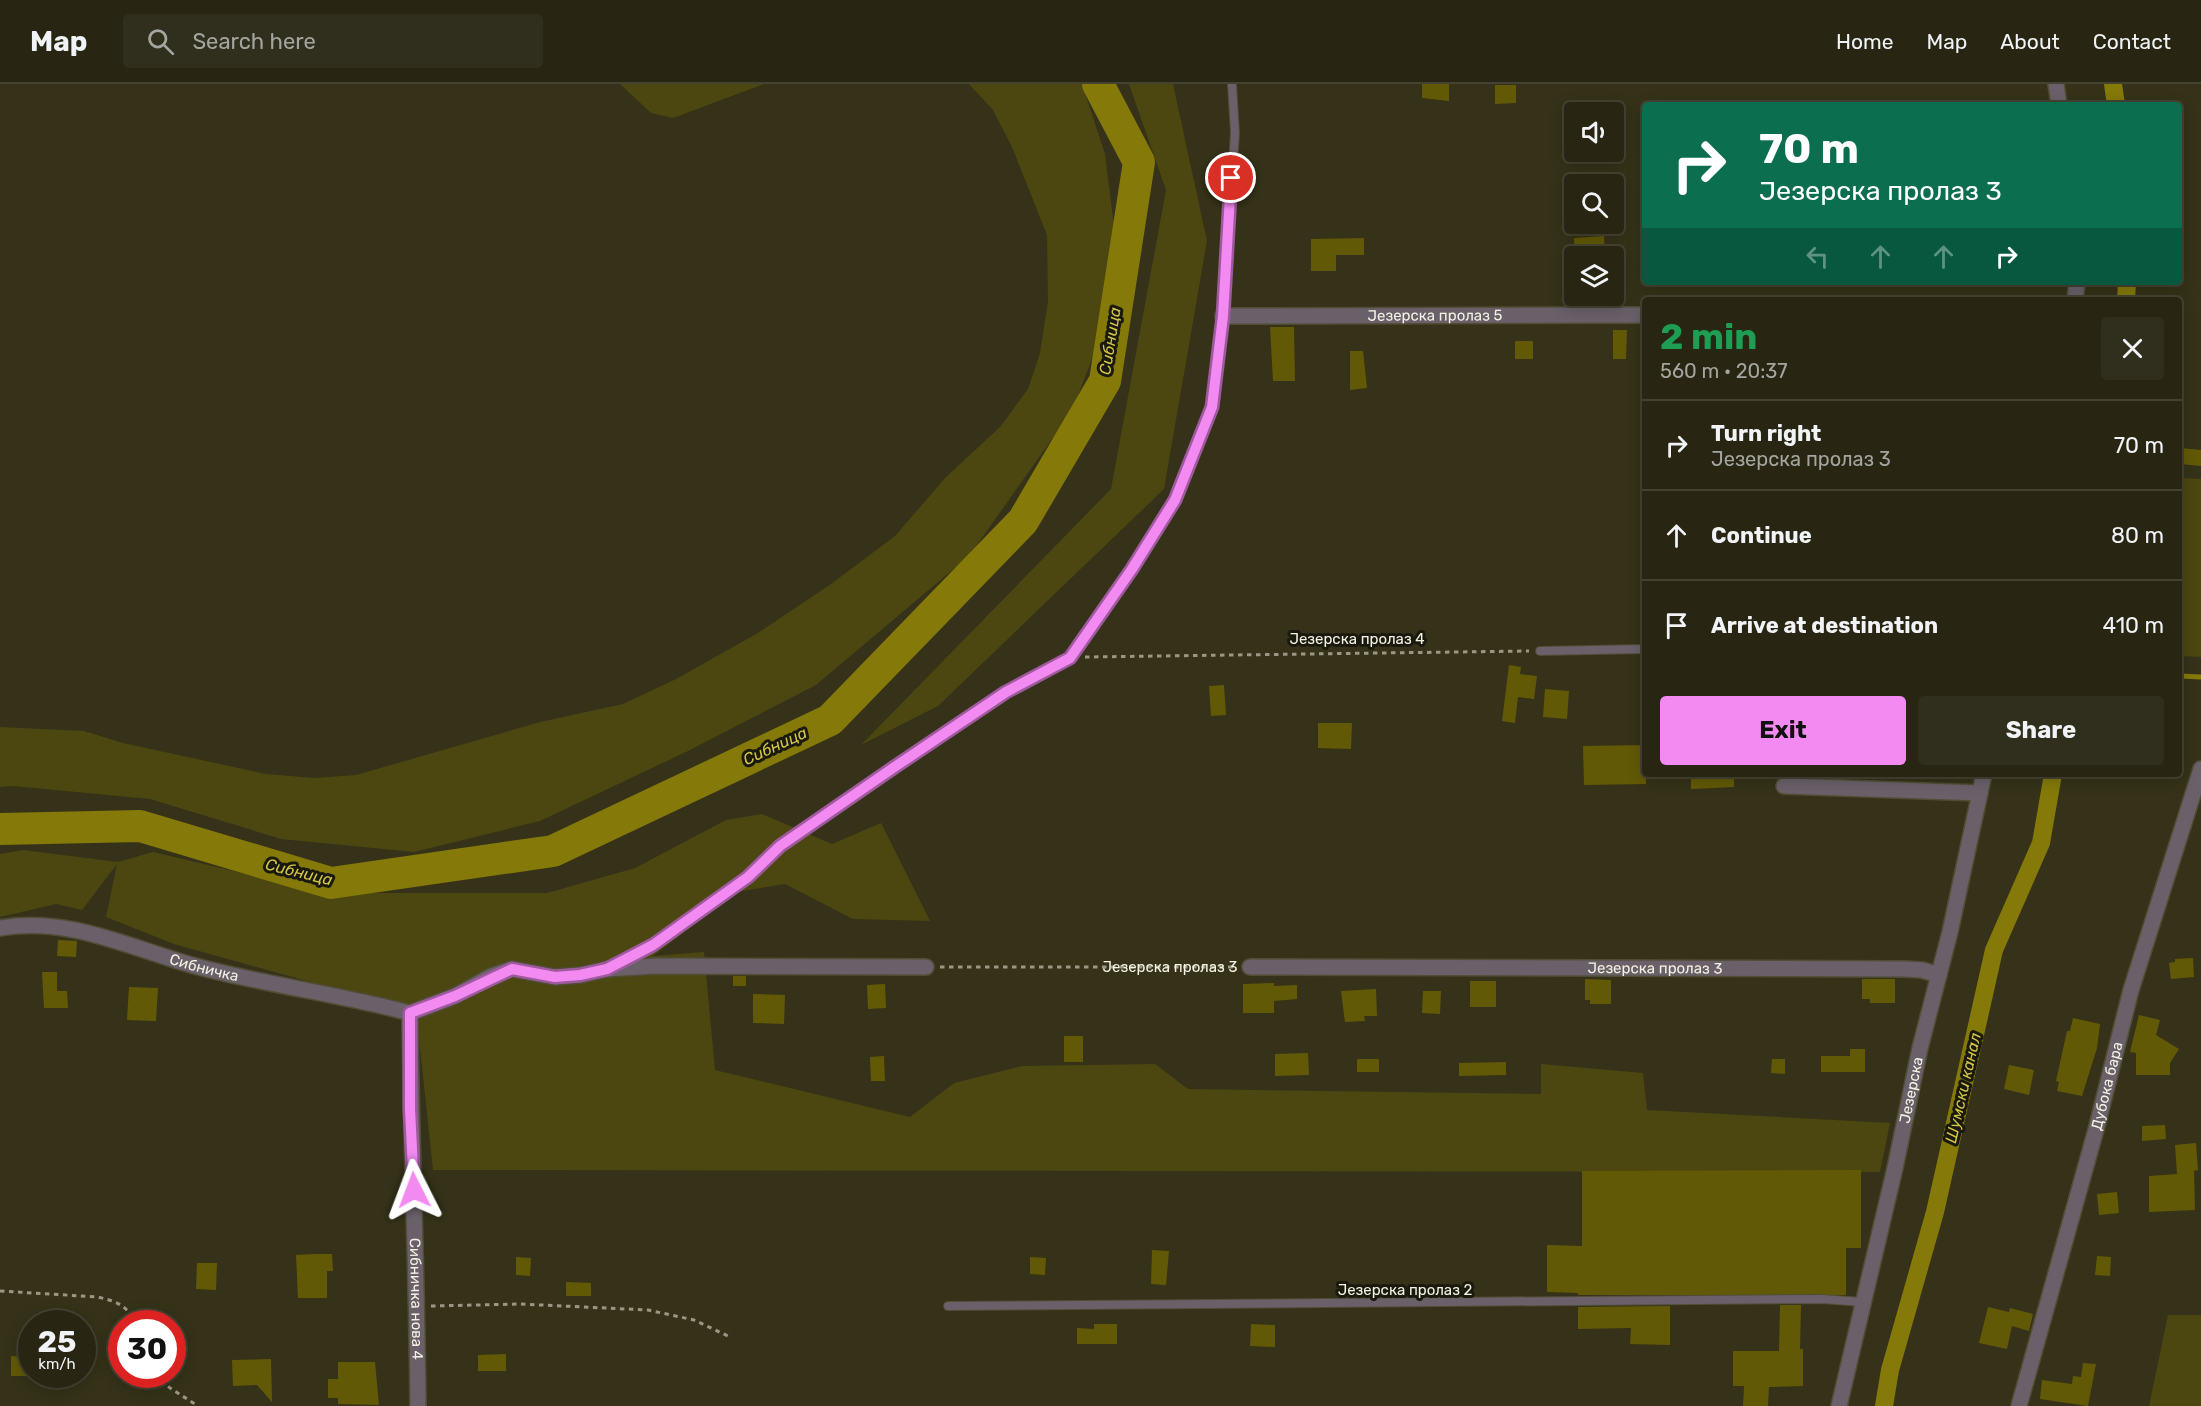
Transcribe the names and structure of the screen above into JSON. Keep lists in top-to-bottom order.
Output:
{
  "streets": {
    "street": [
      "Језерска пролаз 5",
      "Сибничка",
      "Језерска пролаз 3",
      "Дубока бара",
      "Језерска",
      "Сибничка нова 4"
    ],
    "lane": ["Језерска пролаз 2"],
    "path": ["Језерска пролаз 4"]
  },
  "crossings": [
    ["Сибничка", "Сибничка нова 4"],
    ["Језерска пролаз 3", "Језерска"],
    ["Језерска", "Језерска пролаз 2"]
  ],
  "water": ["Сибница", "Шумски канал"],
  "page": {
    "header": "Map",
    "search": "Search here",
    "nav": [
      "Home",
      "Map",
      "About",
      "Contact"
    ],
    "turn": ["70 m", "Језерска пролаз 3"],
    "heading": ["2 min", "560 m · 20:37"],
    "list": [
      {
        "name": "Turn right",
        "note": "Језерска пролаз 3",
        "value": "70 m"
      },
      {
        "name": "Continue",
        "value": "80 m"
      },
      {
        "name": "Arrive at destination",
        "value": "410 m"
      }
    ],
    "buttons": ["Exit", "Share"],
    "speed": "25 km/h",
    "limit": "30"
  }
}
